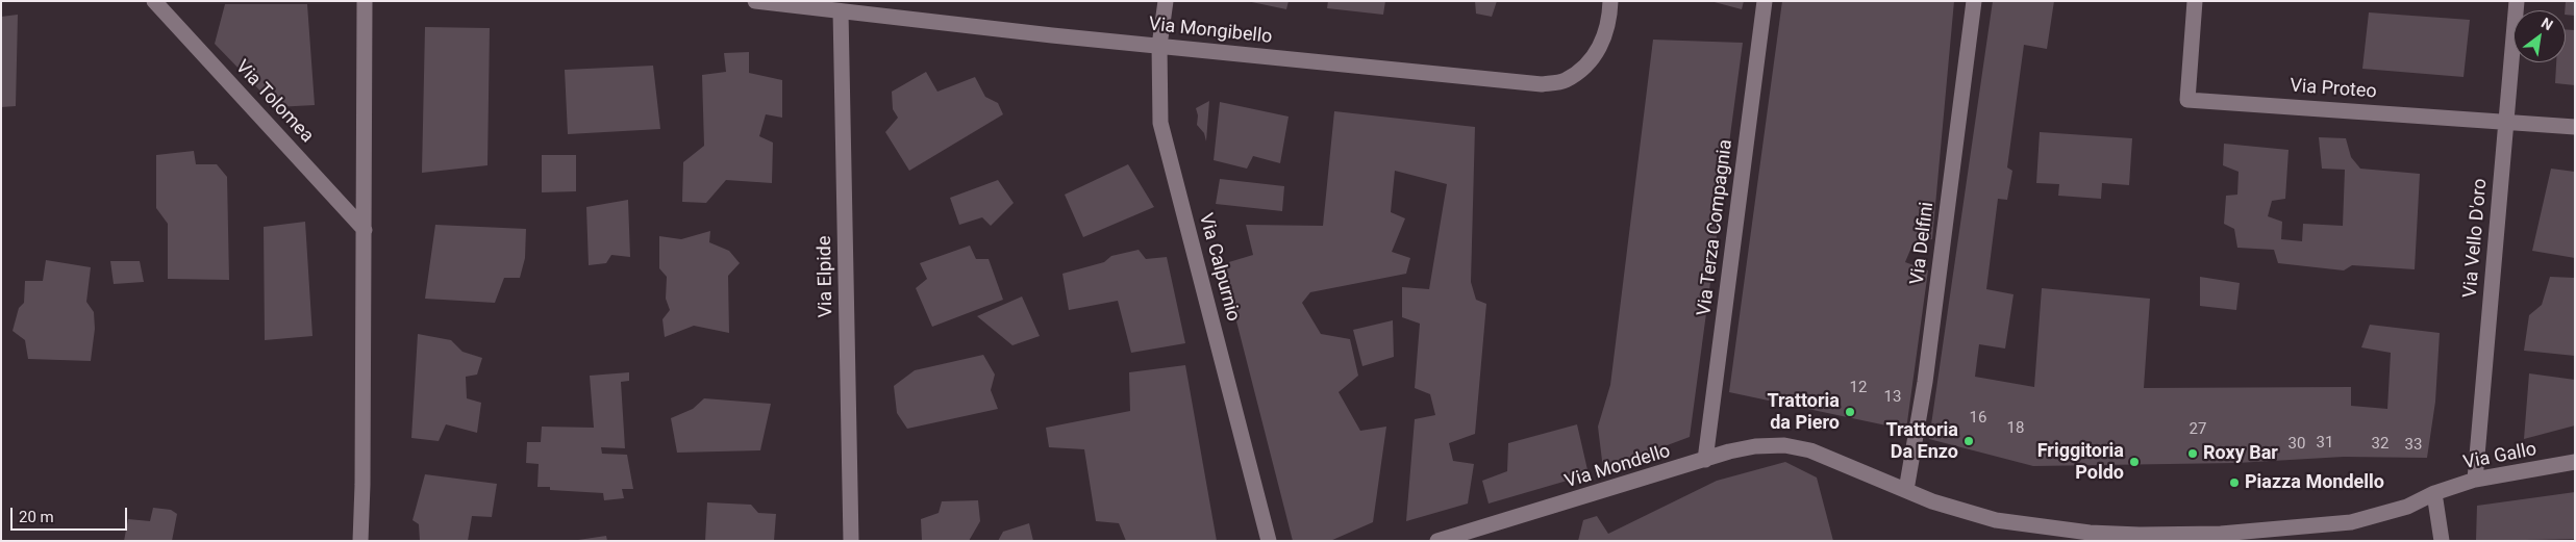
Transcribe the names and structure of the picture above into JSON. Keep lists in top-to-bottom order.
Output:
{
  "streets": {
    "street": [
      "Via Mongibello",
      "Via Proteo",
      "Via Tolomea",
      "Via Terza Compagnia",
      "Via Vello D'oro",
      "Via Delfini",
      "Via Calpurnio",
      "Via Elpide",
      "Via Gallo",
      "Via Mondello"
    ]
  },
  "crossings": [
    ["Via Mongibello", "Via Calpurnio"],
    ["Via Mongibello", "Via Elpide"],
    ["Via Proteo", "Via Vello D'oro"],
    ["Via Terza Compagnia", "Via Mondello"],
    ["Via Vello D'oro", "Via Gallo"],
    ["Via Delfini", "Via Mondello"]
  ],
  "places": [
    "Trattoria da Piero",
    "Trattoria Da Enzo",
    "Roxy Bar",
    "Friggitoria Poldo",
    "Piazza Mondello"
  ],
  "house_numbers": [
    "12",
    "13",
    "16",
    "18",
    "27",
    "31",
    "30",
    "32",
    "33"
  ],
  "scale_bar": "20 m",
  "north": "top right"
}
